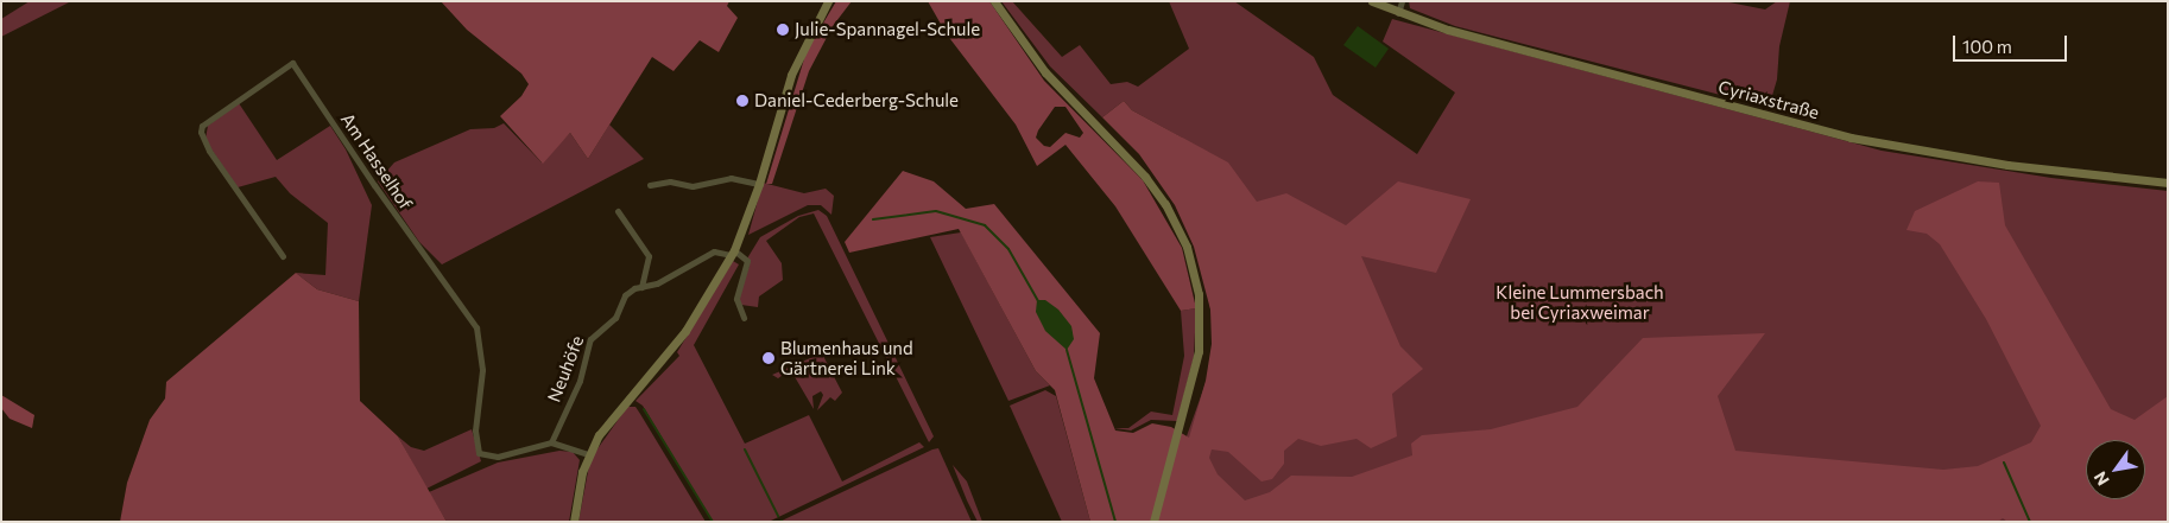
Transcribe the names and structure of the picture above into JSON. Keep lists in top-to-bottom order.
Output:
{
  "streets": {
    "street": ["Cyriaxstraße", "Am Hasselhof", "Neuhöfe"]
  },
  "crossings": [
    ["Am Hasselhof", "Neuhöfe"]
  ],
  "parks": ["Kleine Lummersbach bei Cyriaxweimar"],
  "places": ["Julie-Spannagel-Schule", "Daniel-Cederberg-Schule", "Blumenhaus und Gärtnerei Link"],
  "scale_bar": "100 m",
  "north": "bottom left"
}
